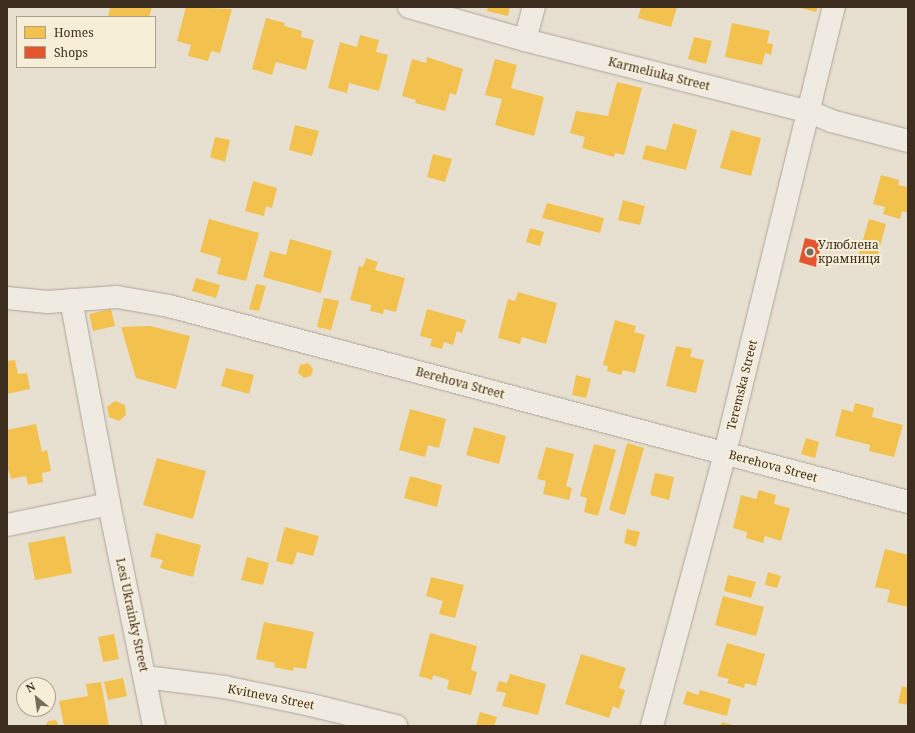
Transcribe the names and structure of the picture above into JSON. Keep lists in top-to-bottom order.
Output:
{
  "streets": {
    "street": [
      "Karmeliuka Street",
      "Berehova Street",
      "Teremska Street",
      "Lesi Ukrainky Street",
      "Kvitneva Street"
    ]
  },
  "crossings": [
    ["Karmeliuka Street", "Teremska Street"],
    ["Berehova Street", "Teremska Street"],
    ["Berehova Street", "Lesi Ukrainky Street"],
    ["Lesi Ukrainky Street", "Kvitneva Street"]
  ],
  "places": ["Улюблена крамниця"],
  "legend": ["Homes", "Shops"],
  "north": "top left"
}
